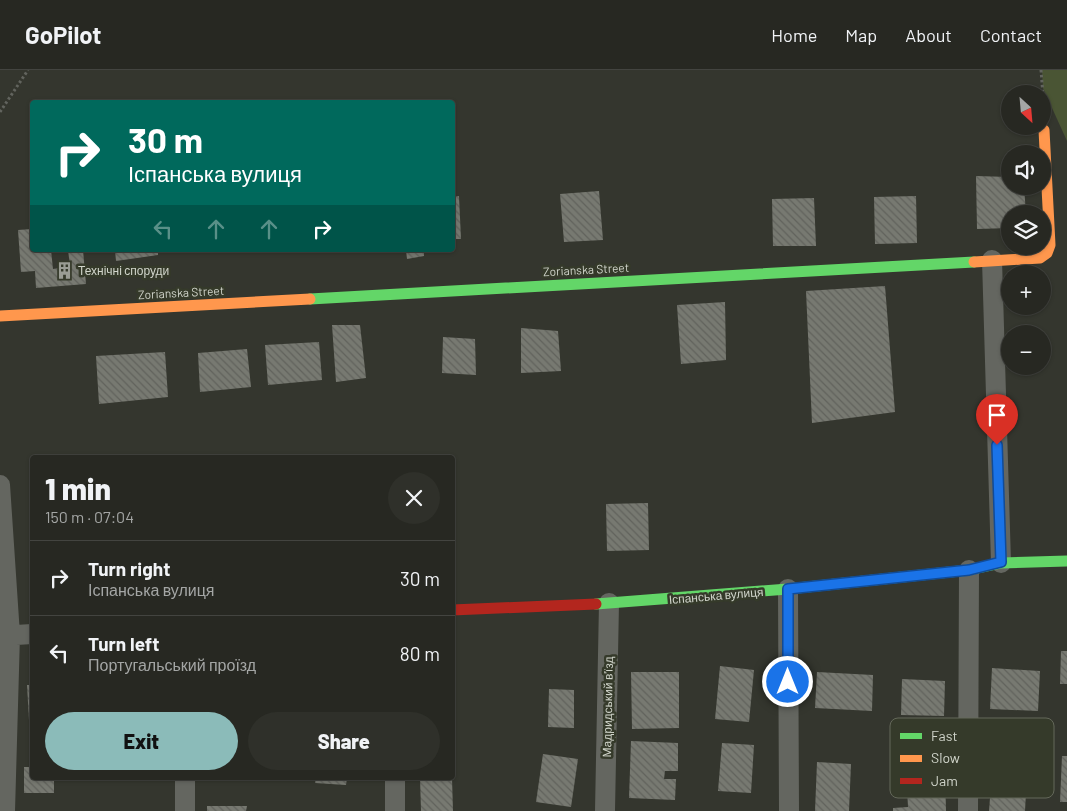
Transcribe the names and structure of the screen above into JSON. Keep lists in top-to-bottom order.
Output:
{
  "streets": {
    "street": ["Zorianska Street", "Іспанська вулиця", "Мадридський в'їзд"]
  },
  "crossings": [
    ["Іспанська вулиця", "Мадридський в'їзд"]
  ],
  "places": {
    "building": ["Технічні споруди"]
  },
  "legend": ["Fast", "Slow", "Jam"],
  "north": "bottom right",
  "page": {
    "header": "GoPilot",
    "nav": [
      "Home",
      "Map",
      "About",
      "Contact"
    ],
    "map_buttons": ["+", "−"],
    "turn": ["30 m", "Іспанська вулиця"],
    "heading": ["1 min", "150 m · 07:04"],
    "list": [
      {
        "name": "Turn right",
        "note": "Іспанська вулиця",
        "value": "30 m"
      },
      {
        "name": "Turn left",
        "note": "Португальський проїзд",
        "value": "80 m"
      }
    ],
    "buttons": ["Exit", "Share"]
  }
}
